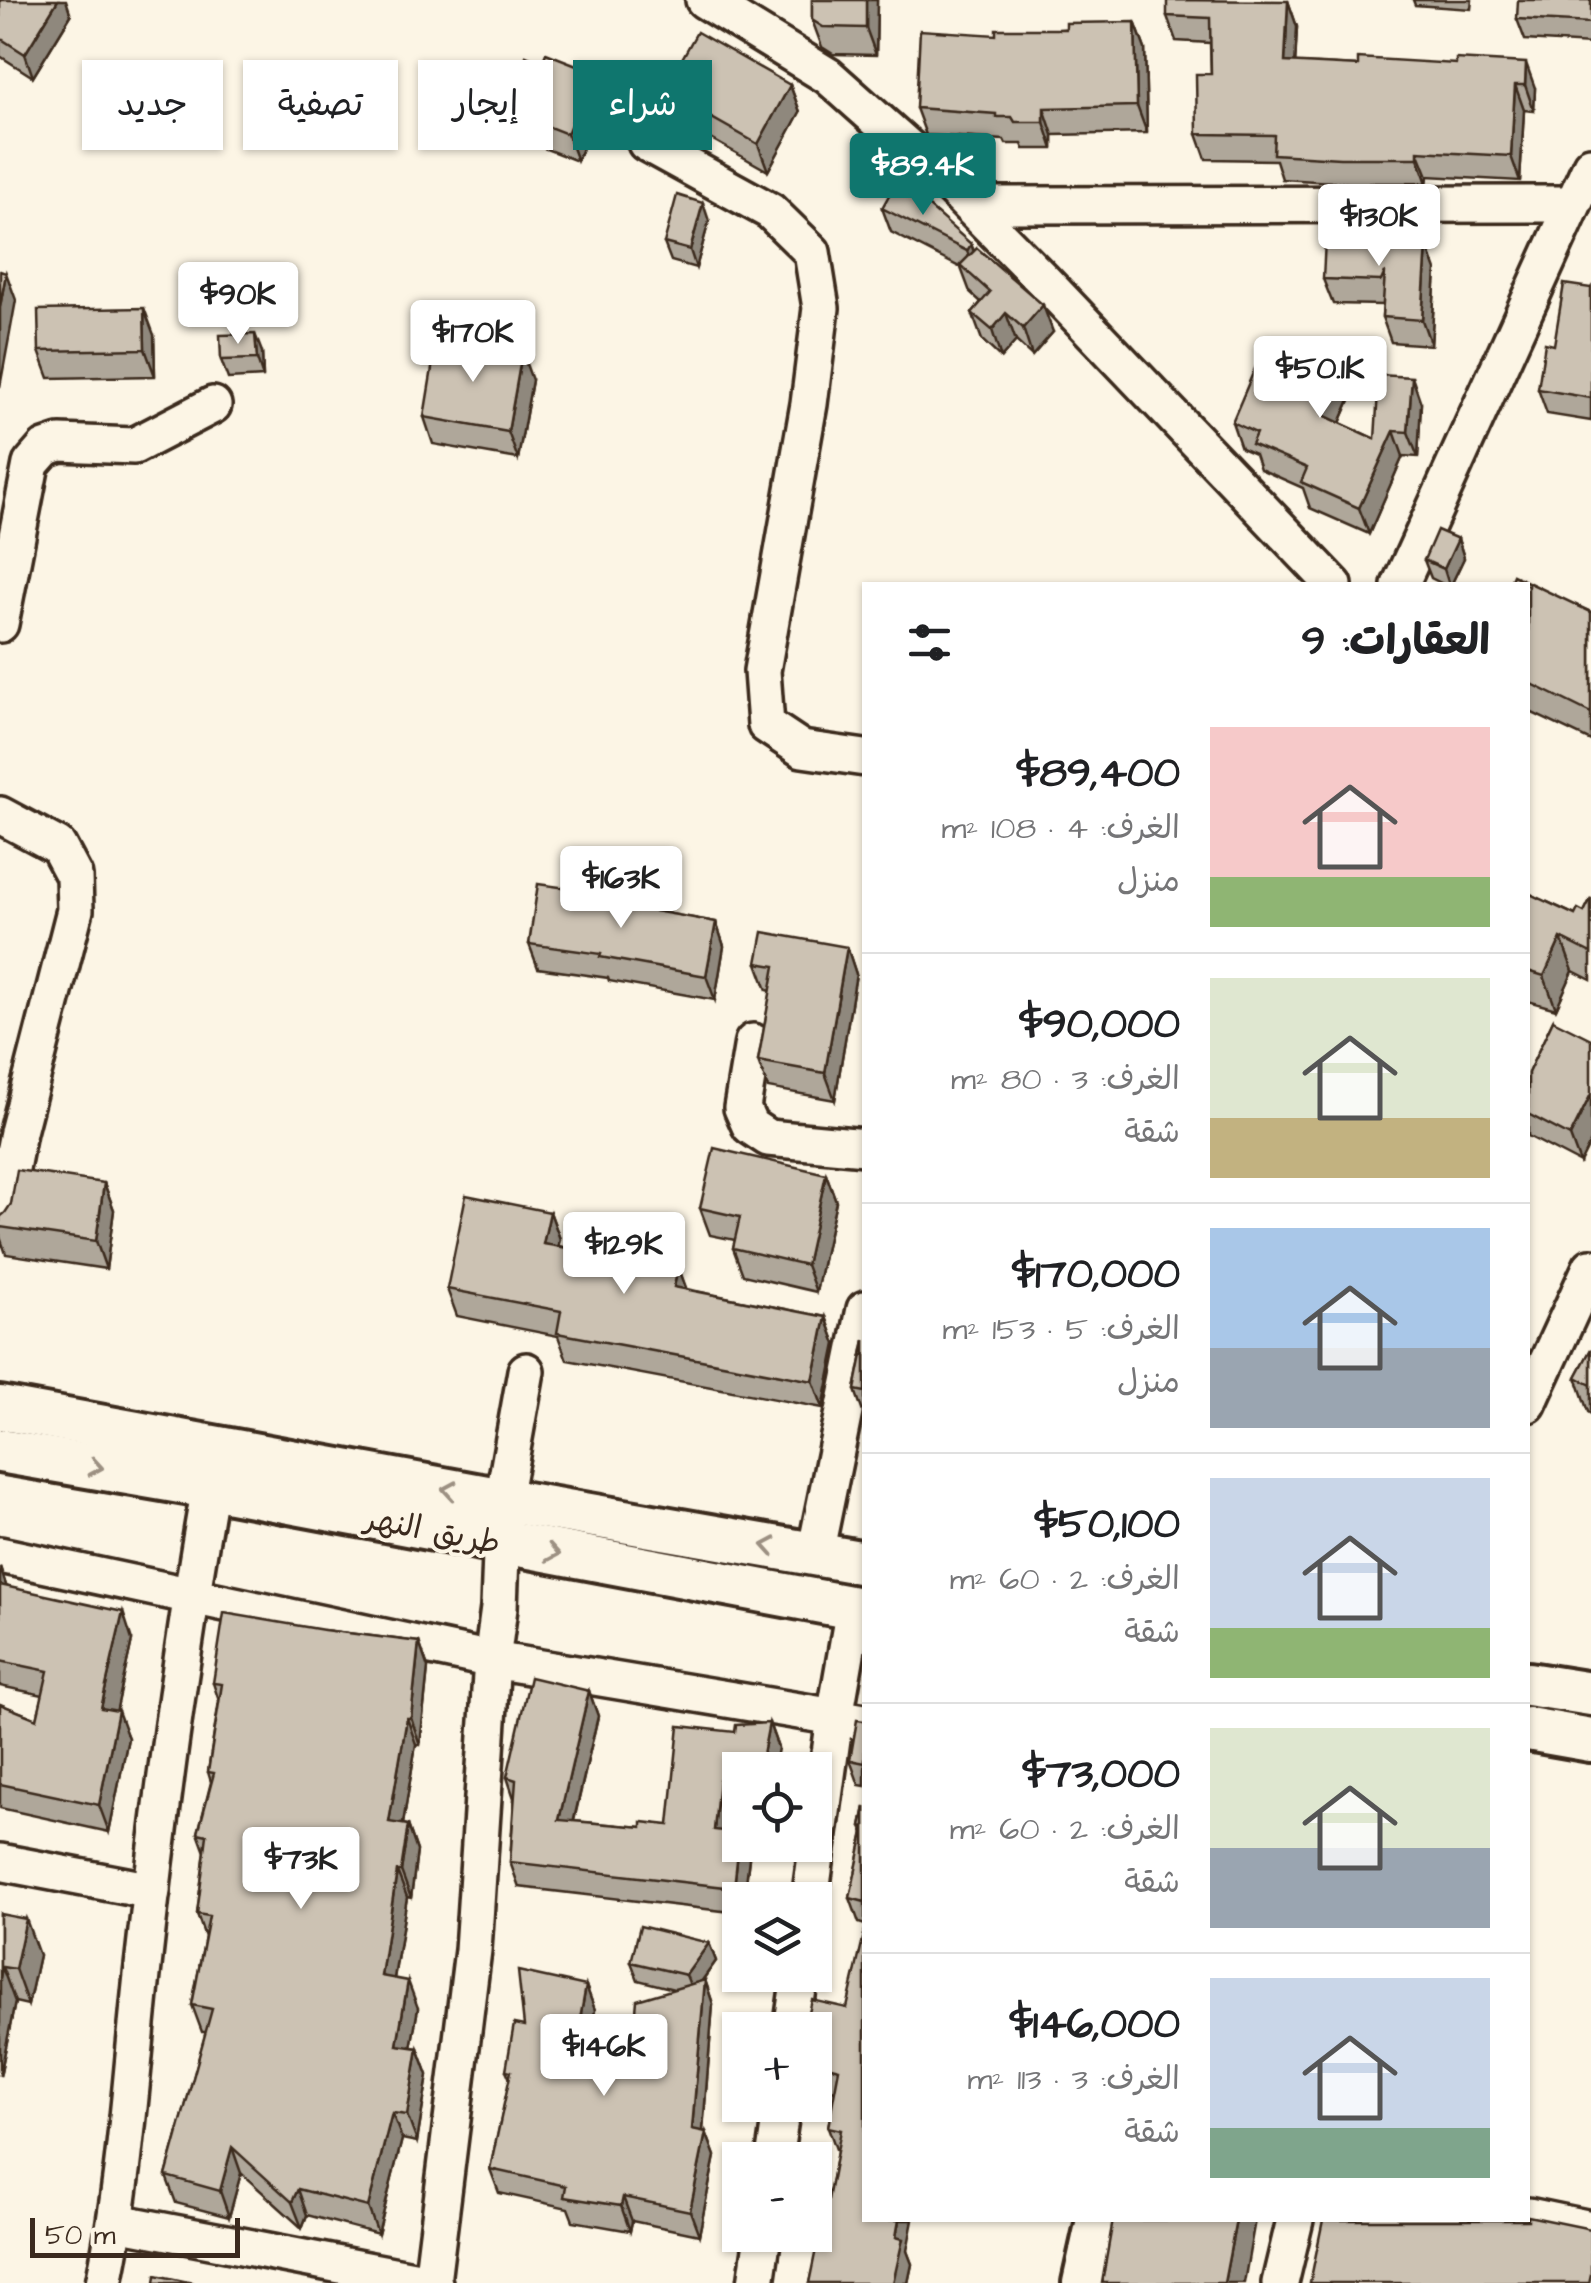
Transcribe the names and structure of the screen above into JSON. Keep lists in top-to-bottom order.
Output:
{
  "streets": {
    "main road": ["طريق النهر"]
  },
  "scale_bar": "50 m",
  "page": {
    "chip": [
      "شراء",
      "إيجار",
      "تصفية",
      "جديد"
    ],
    "price": [
      "$89.4K",
      "$130K",
      "$90K",
      "$170K",
      "$50.1K",
      "$163K",
      "$129K",
      "$73K",
      "$146K"
    ],
    "heading": "العقارات: 9",
    "list": [
      {
        "name": "$89,400",
        "note": "الغرف: 4 · 108 m² · منزل"
      },
      {
        "name": "$90,000",
        "note": "الغرف: 3 · 80 m² · شقة"
      },
      {
        "name": "$170,000",
        "note": "الغرف: 5 · 153 m² · منزل"
      },
      {
        "name": "$50,100",
        "note": "الغرف: 2 · 60 m² · شقة"
      },
      {
        "name": "$73,000",
        "note": "الغرف: 2 · 60 m² · شقة"
      },
      {
        "name": "$146,000",
        "note": "الغرف: 3 · 113 m² · شقة"
      }
    ],
    "map_buttons": ["+", "−"],
    "scale": "50 m"
  }
}
